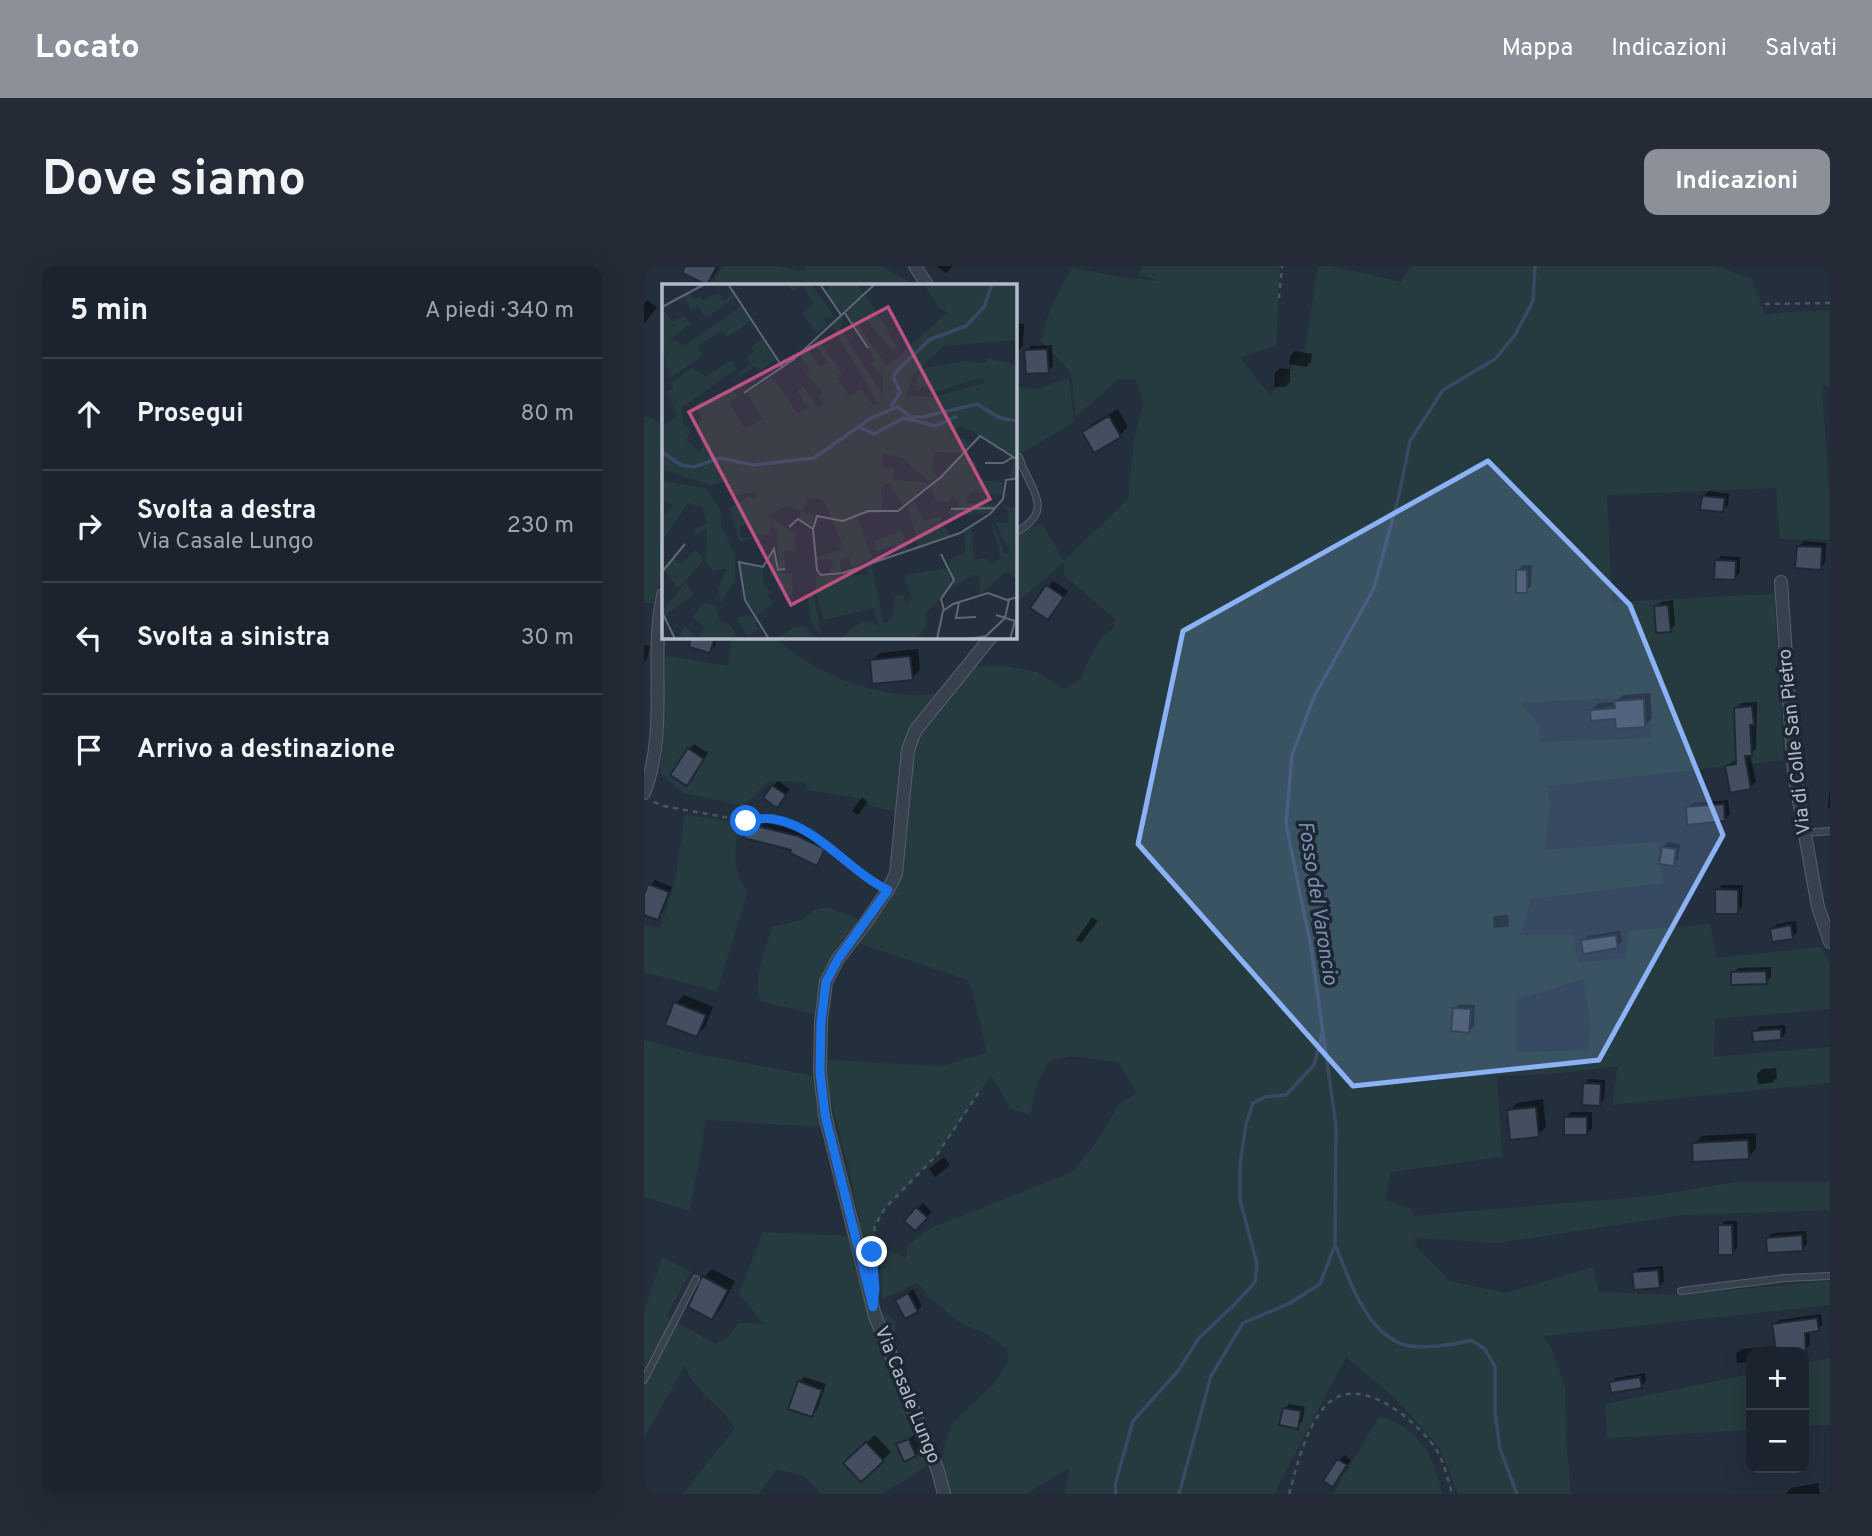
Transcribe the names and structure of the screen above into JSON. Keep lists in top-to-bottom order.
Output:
{
  "streets": {
    "street": ["Via di Colle San Pietro", "Via Casale Lungo"]
  },
  "water": ["Fosso del Varoncio"],
  "page": {
    "header": "Locato",
    "nav": ["Mappa", "Indicazioni", "Salvati"],
    "buttons": "Indicazioni",
    "title": "Dove siamo",
    "heading": ["5 min", "A piedi · 340 m"],
    "list": [
      ["Prosegui", "80 m"],
      ["Svolta a destra", "Via Casale Lungo", "230 m"],
      ["Svolta a sinistra", "30 m"],
      "Arrivo a destinazione"
    ],
    "map_buttons": ["+", "−"]
  }
}
